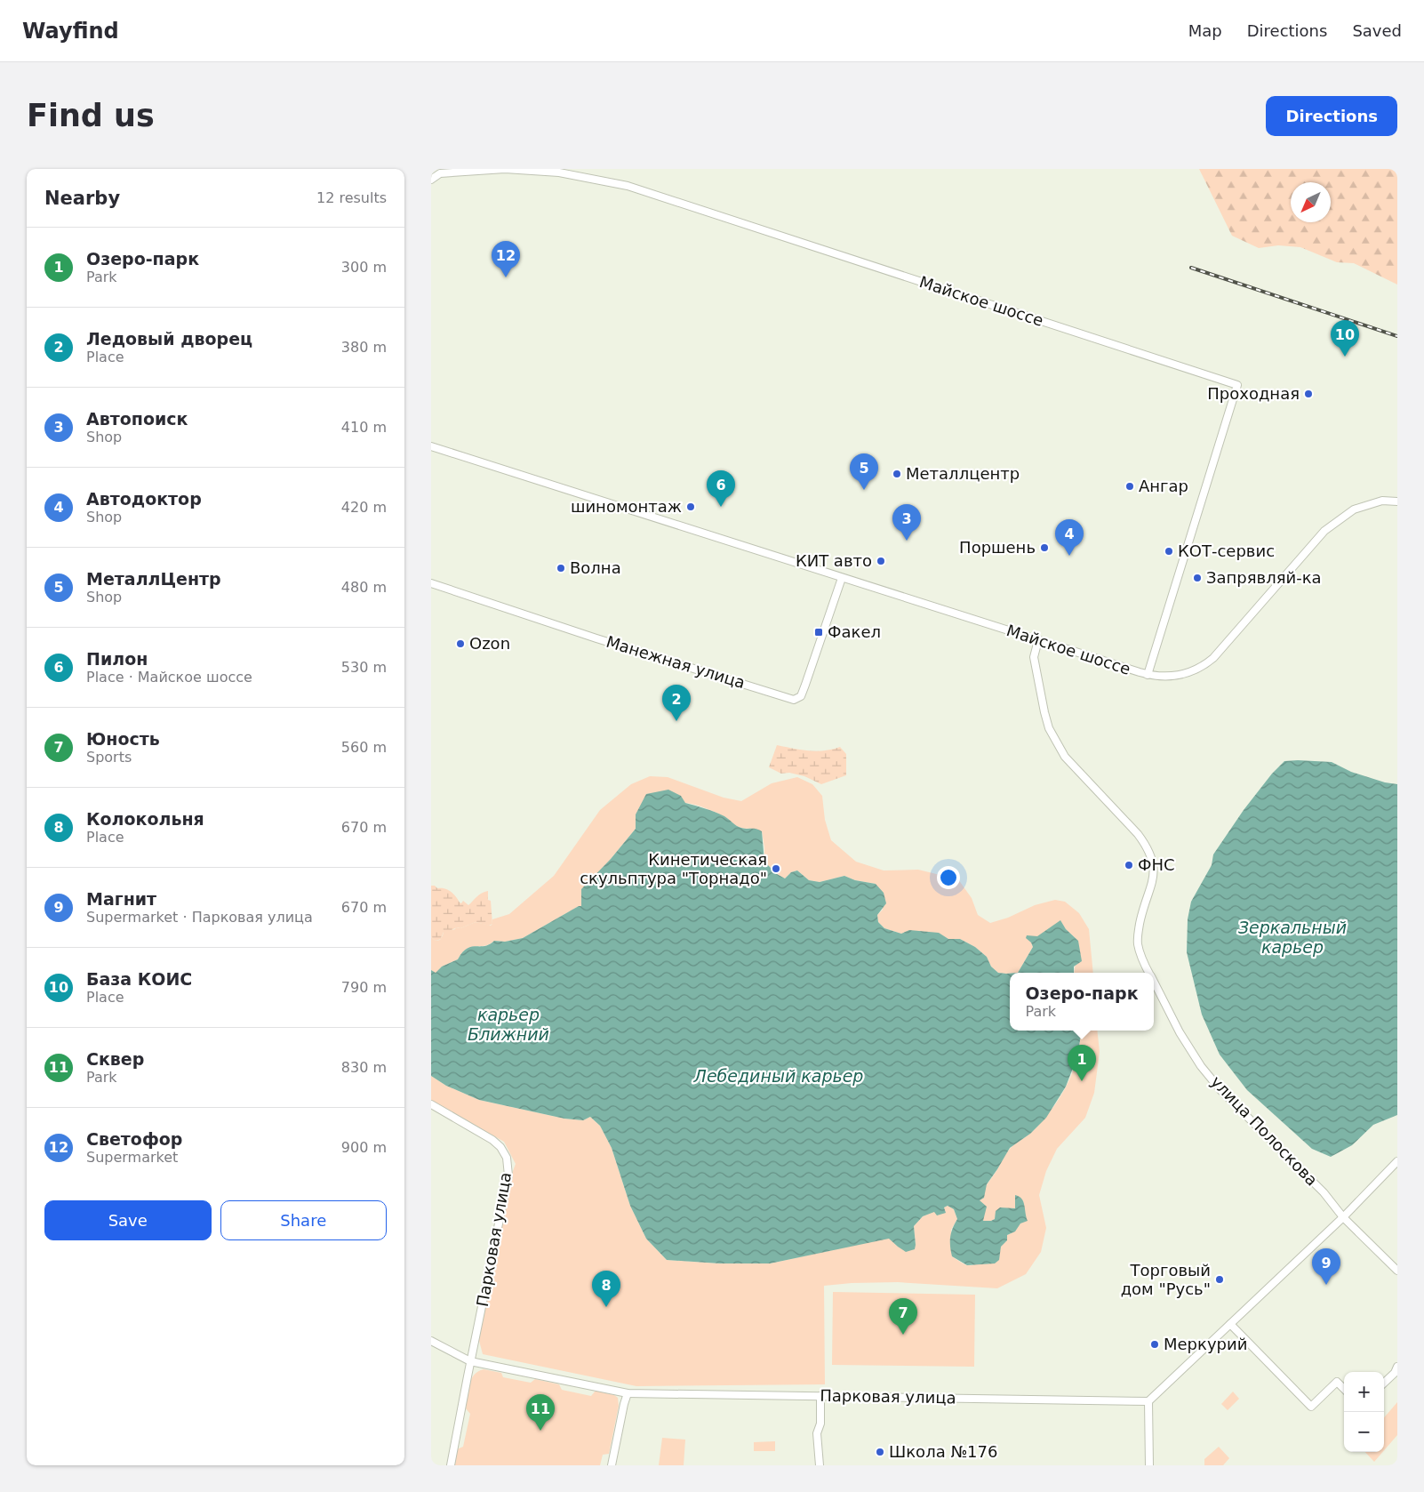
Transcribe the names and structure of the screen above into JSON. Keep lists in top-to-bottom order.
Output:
{
  "streets": {
    "street": [
      "Майское шоссе",
      "Манежная улица",
      "улица Полоскова",
      "Парковая улица"
    ]
  },
  "crossings": [
    ["Майское шоссе", "Манежная улица"],
    ["Майское шоссе", "улица Полоскова"]
  ],
  "water": ["Зеркальный карьер", "карьер Ближний", "Лебединый карьер"],
  "places": {
    "other": [
      "Проходная",
      "Металлцентр",
      "Ангар",
      "шиномонтаж",
      "Поршень",
      "КОТ-сервис",
      "КИТ авто",
      "Волна",
      "Запрявляй-ка",
      "Ozon",
      "ФНС",
      "Кинетическая скульптура \"Торнадо\"",
      "Торговый дом \"Русь\"",
      "Меркурий",
      "Школа №176"
    ],
    "transit": ["Факел"]
  },
  "north": "bottom left",
  "page": {
    "header": "Wayfind",
    "nav": ["Map", "Directions", "Saved"],
    "buttons": [
      "Directions",
      ["Save", "Share"]
    ],
    "title": "Find us",
    "heading": ["Nearby", "12 results"],
    "list": [
      {
        "mark": "1",
        "name": "Озеро-парк",
        "note": "Park",
        "value": "300 m"
      },
      {
        "mark": "2",
        "name": "Ледовый дворец",
        "note": "Place",
        "value": "380 m"
      },
      {
        "mark": "3",
        "name": "Автопоиск",
        "note": "Shop",
        "value": "410 m"
      },
      {
        "mark": "4",
        "name": "Автодоктор",
        "note": "Shop",
        "value": "420 m"
      },
      {
        "mark": "5",
        "name": "МеталлЦентр",
        "note": "Shop",
        "value": "480 m"
      },
      {
        "mark": "6",
        "name": "Пилон",
        "note": "Place · Майское шоссе",
        "value": "530 m"
      },
      {
        "mark": "7",
        "name": "Юность",
        "note": "Sports",
        "value": "560 m"
      },
      {
        "mark": "8",
        "name": "Колокольня",
        "note": "Place",
        "value": "670 m"
      },
      {
        "mark": "9",
        "name": "Магнит",
        "note": "Supermarket · Парковая улица",
        "value": "670 m"
      },
      {
        "mark": "10",
        "name": "База КОИС",
        "note": "Place",
        "value": "790 m"
      },
      {
        "mark": "11",
        "name": "Сквер",
        "note": "Park",
        "value": "830 m"
      },
      {
        "mark": "12",
        "name": "Светофор",
        "note": "Supermarket",
        "value": "900 m"
      }
    ],
    "pins": [
      "12",
      "10",
      "5",
      "6",
      "3",
      "4",
      "2",
      "1",
      "9",
      "8",
      "7",
      "11"
    ],
    "popup": ["Озеро-парк", "Park"],
    "map_buttons": ["+", "−"]
  }
}
